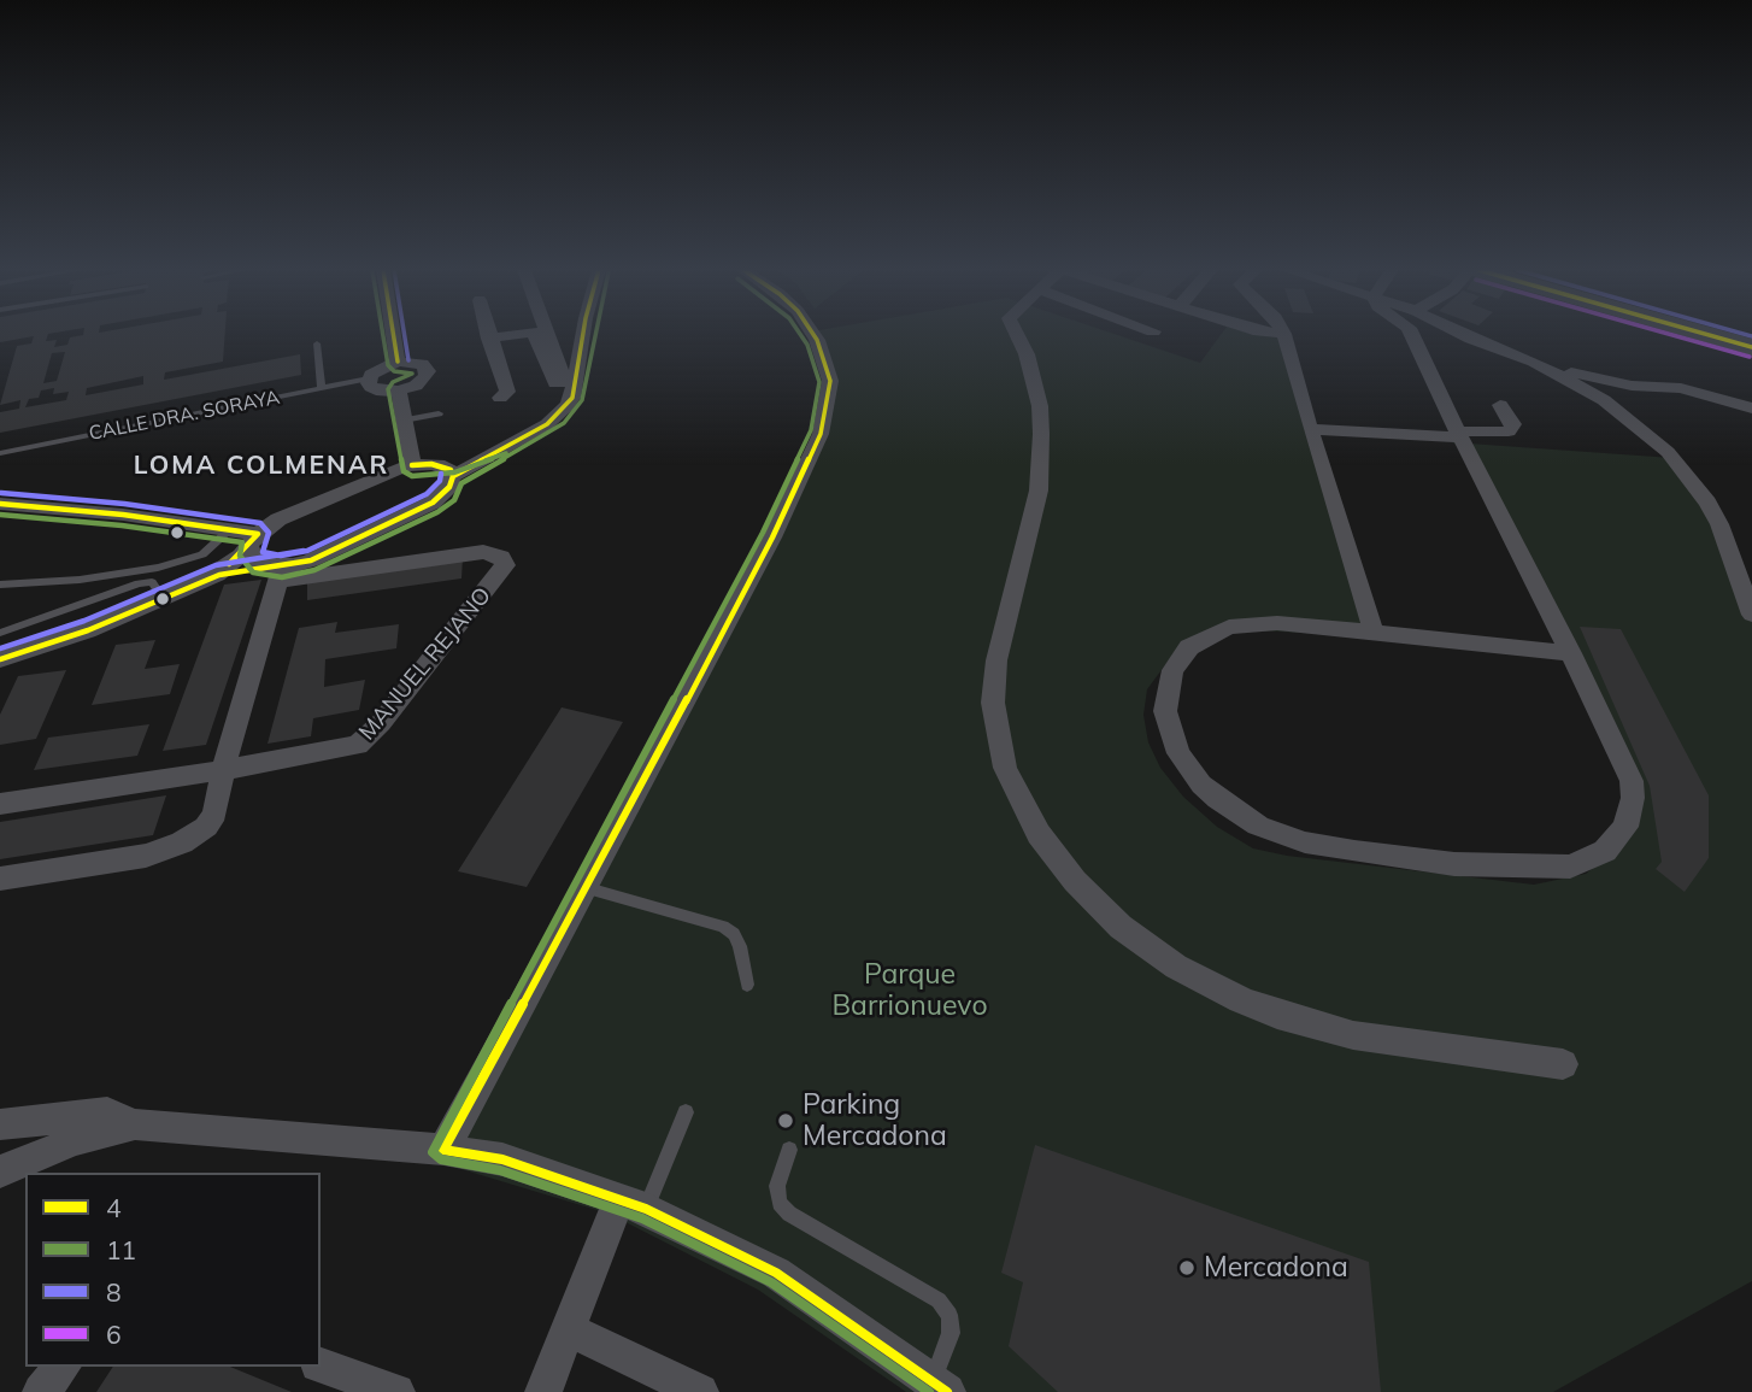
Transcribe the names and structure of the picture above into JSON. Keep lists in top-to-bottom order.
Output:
{
  "streets": {
    "street": ["MANUEL REJANO"],
    "lane": ["CALLE DRA. SORAYA"]
  },
  "districts": ["LOMA COLMENAR"],
  "parks": ["Parque Barrionuevo"],
  "places": ["Parking Mercadona", "Mercadona"],
  "lines": [
    "transit line 4",
    "transit line 11",
    "transit line 8",
    "transit line 6"
  ],
  "legend": [
    "4",
    "11",
    "8",
    "6"
  ]
}
